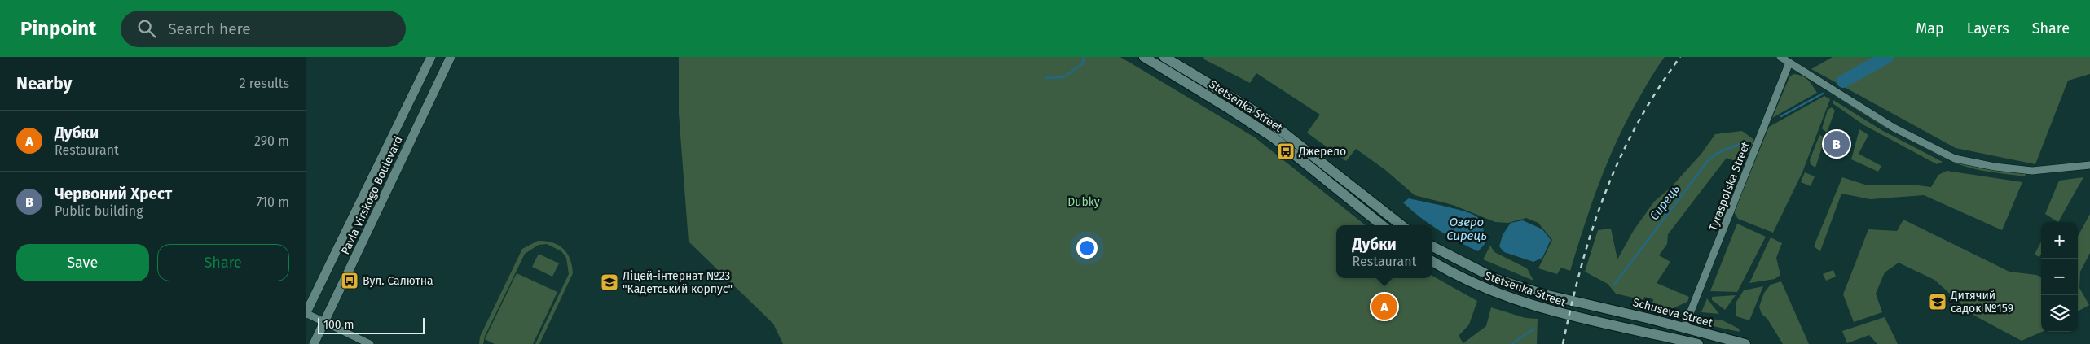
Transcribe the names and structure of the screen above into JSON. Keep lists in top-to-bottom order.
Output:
{
  "streets": {
    "main road": ["Stetsenka Street", "Schuseva Street"],
    "street": ["Tyraspolska Street", "Pavla Virskogo Boulevard"]
  },
  "crossings": [
    ["Stetsenka Street", "Schuseva Street"],
    ["Tyraspolska Street", "Schuseva Street"]
  ],
  "water": ["Сирець", "Озеро Сирець"],
  "parks": ["Dubky"],
  "places": {
    "bus stop": ["Джерело", "Вул. Салютна"],
    "school or university": ["Ліцей-інтернат №23 \"Кадетський корпус\"", "Дитячий садок №159"]
  },
  "scale_bar": "100 m",
  "page": {
    "header": "Pinpoint",
    "search": "Search here",
    "nav": ["Map", "Layers", "Share"],
    "heading": ["Nearby", "2 results"],
    "list": [
      {
        "mark": "A",
        "name": "Дубки",
        "note": "Restaurant",
        "value": "290 m"
      },
      {
        "mark": "B",
        "name": "Червоний Хрест",
        "note": "Public building",
        "value": "710 m"
      }
    ],
    "pins": ["B", "A"],
    "map_buttons": ["+", "−"],
    "popup": ["Дубки", "Restaurant"],
    "buttons": ["Save", "Share"],
    "scale": "100 m"
  }
}
